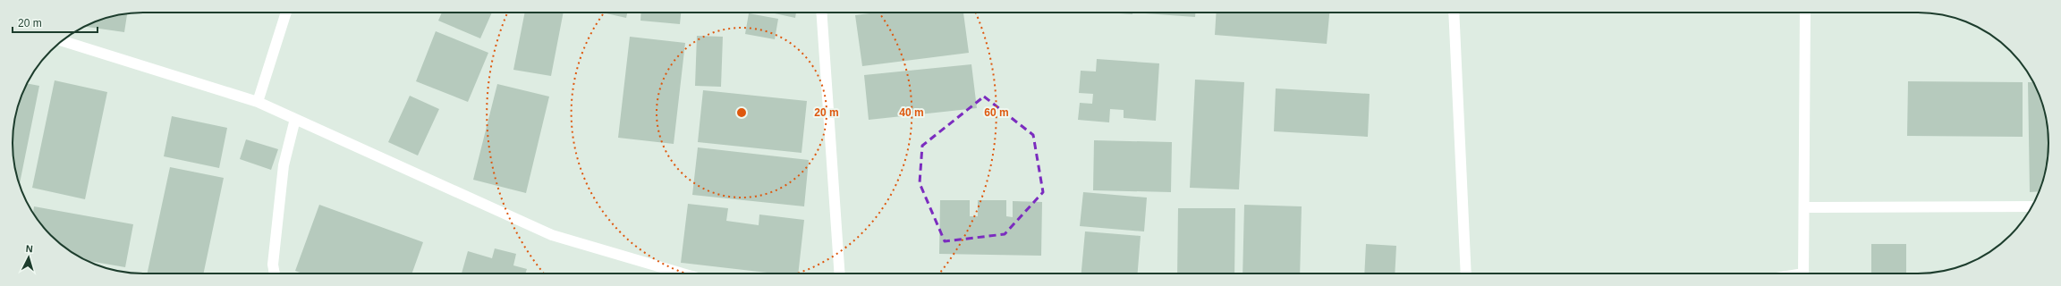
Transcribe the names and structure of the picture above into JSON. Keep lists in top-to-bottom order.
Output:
{
  "scale_bar": "20 m",
  "north": "top",
  "rings": ["20 m", "40 m", "60 m"]
}
